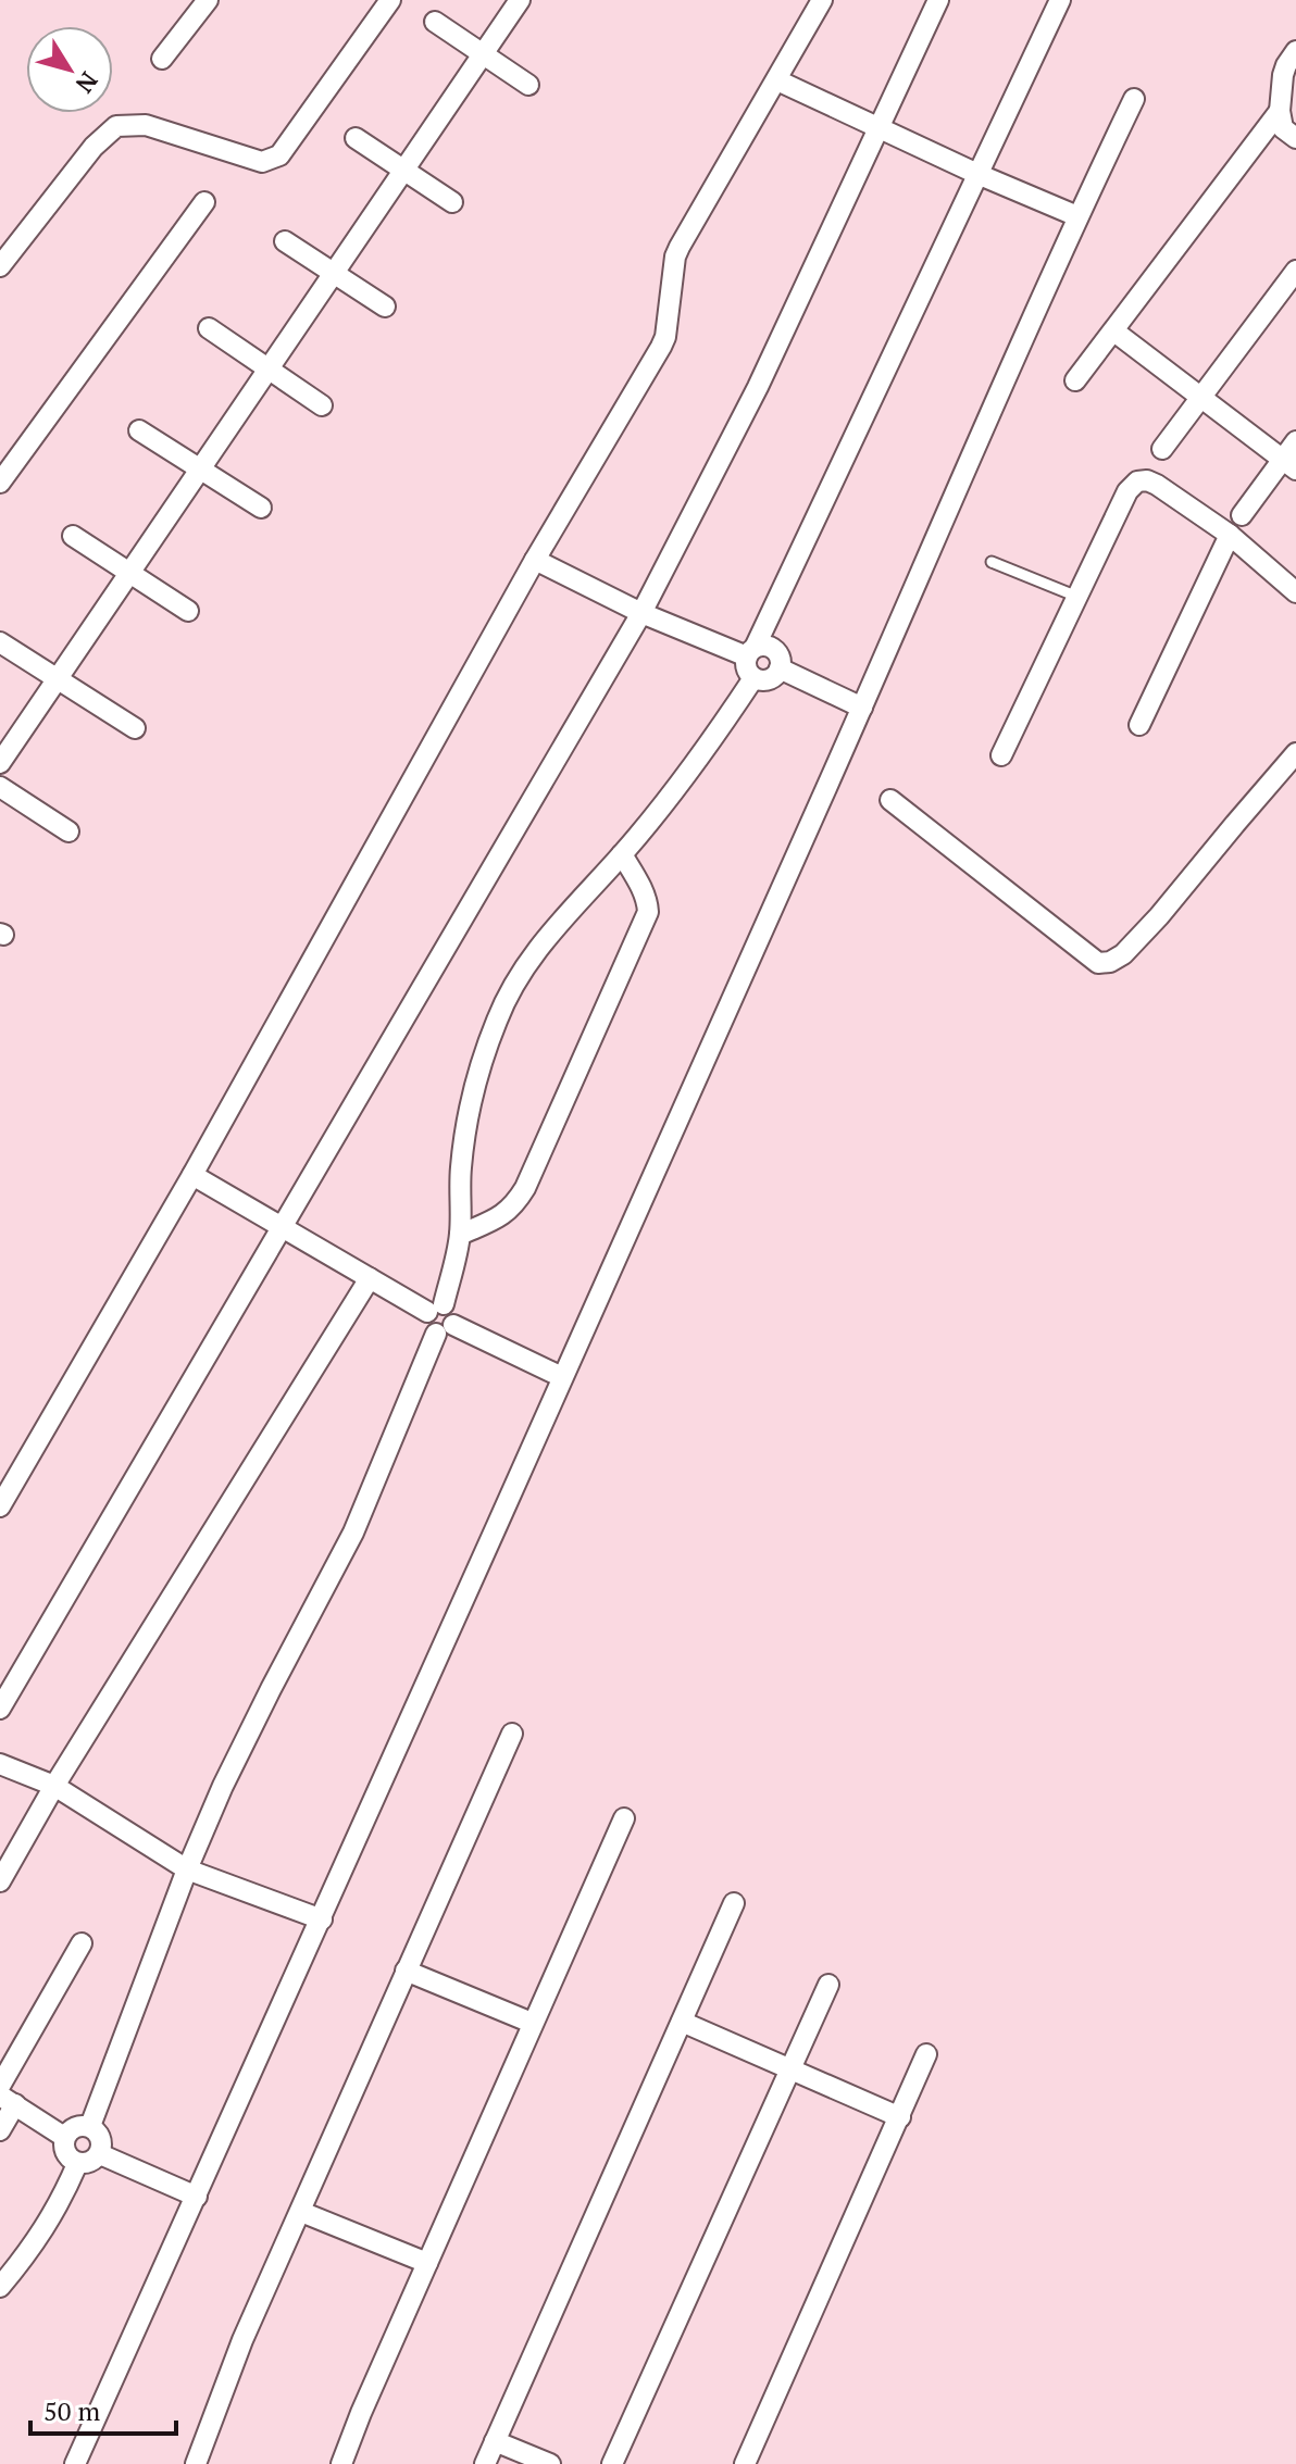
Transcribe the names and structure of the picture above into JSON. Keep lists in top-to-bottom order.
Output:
{
  "scale_bar": "50 m",
  "north": "bottom right"
}
